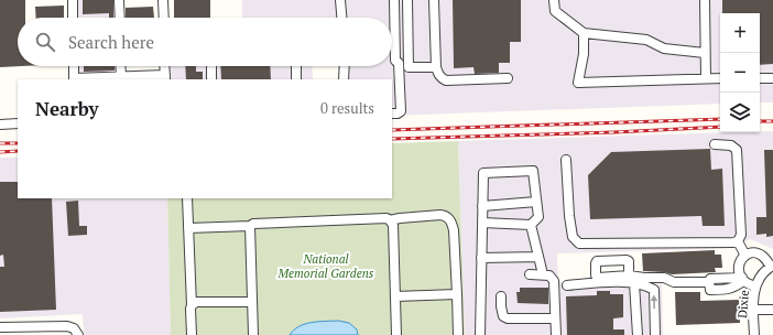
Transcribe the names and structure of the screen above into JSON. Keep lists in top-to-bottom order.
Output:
{
  "streets": {
    "street": ["Dixie"]
  },
  "parks": ["National Memorial Gardens"],
  "page": {
    "map_buttons": ["+", "−"],
    "search": "Search here",
    "heading": ["Nearby", "0 results"]
  }
}
